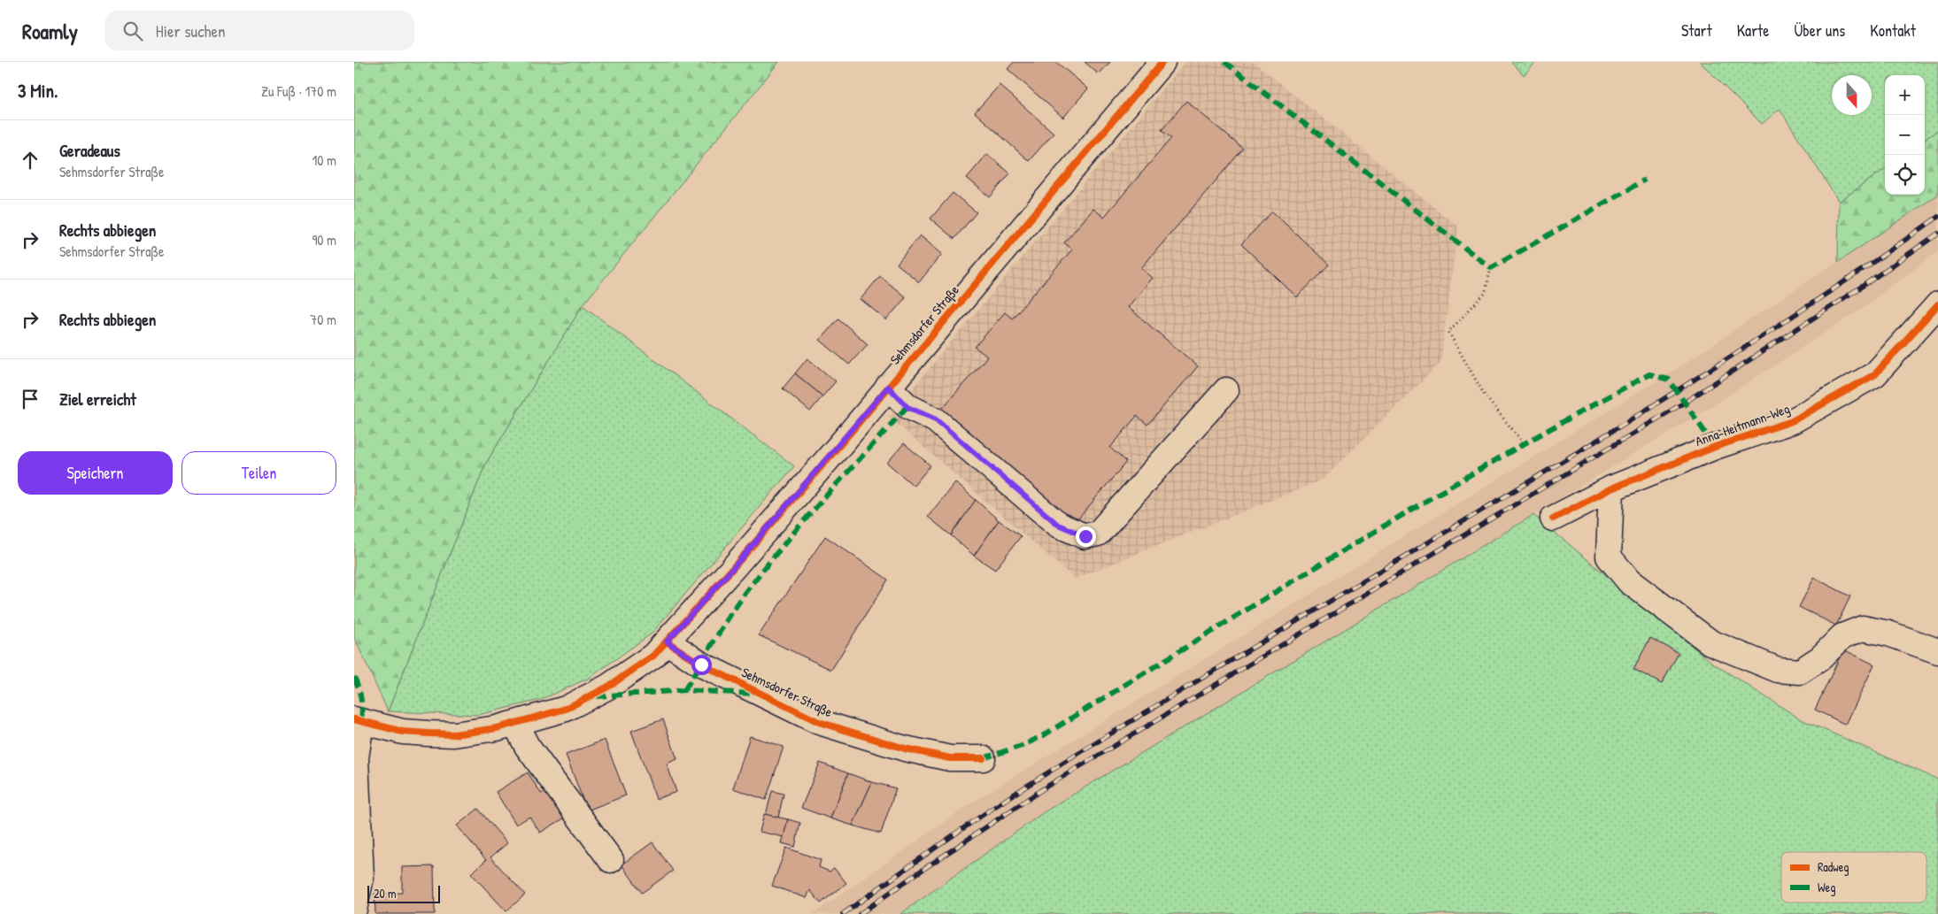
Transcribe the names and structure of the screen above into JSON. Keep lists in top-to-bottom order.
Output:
{
  "streets": {
    "main road": ["Sehmsdorfer Straße", "Anna-Heitmann-Weg"]
  },
  "legend": ["Radweg", "Weg"],
  "scale_bar": "20 m",
  "north": "bottom",
  "page": {
    "header": "Roamly",
    "search": "Hier suchen",
    "nav": [
      "Start",
      "Karte",
      "Über uns",
      "Kontakt"
    ],
    "heading": ["3 Min.", "Zu Fuß · 170 m"],
    "map_buttons": ["+", "−"],
    "list": [
      ["Geradeaus", "Sehmsdorfer Straße", "10 m"],
      ["Rechts abbiegen", "Sehmsdorfer Straße", "90 m"],
      ["Rechts abbiegen", "70 m"],
      "Ziel erreicht"
    ],
    "buttons": ["Speichern", "Teilen"],
    "scale": "20 m"
  }
}
